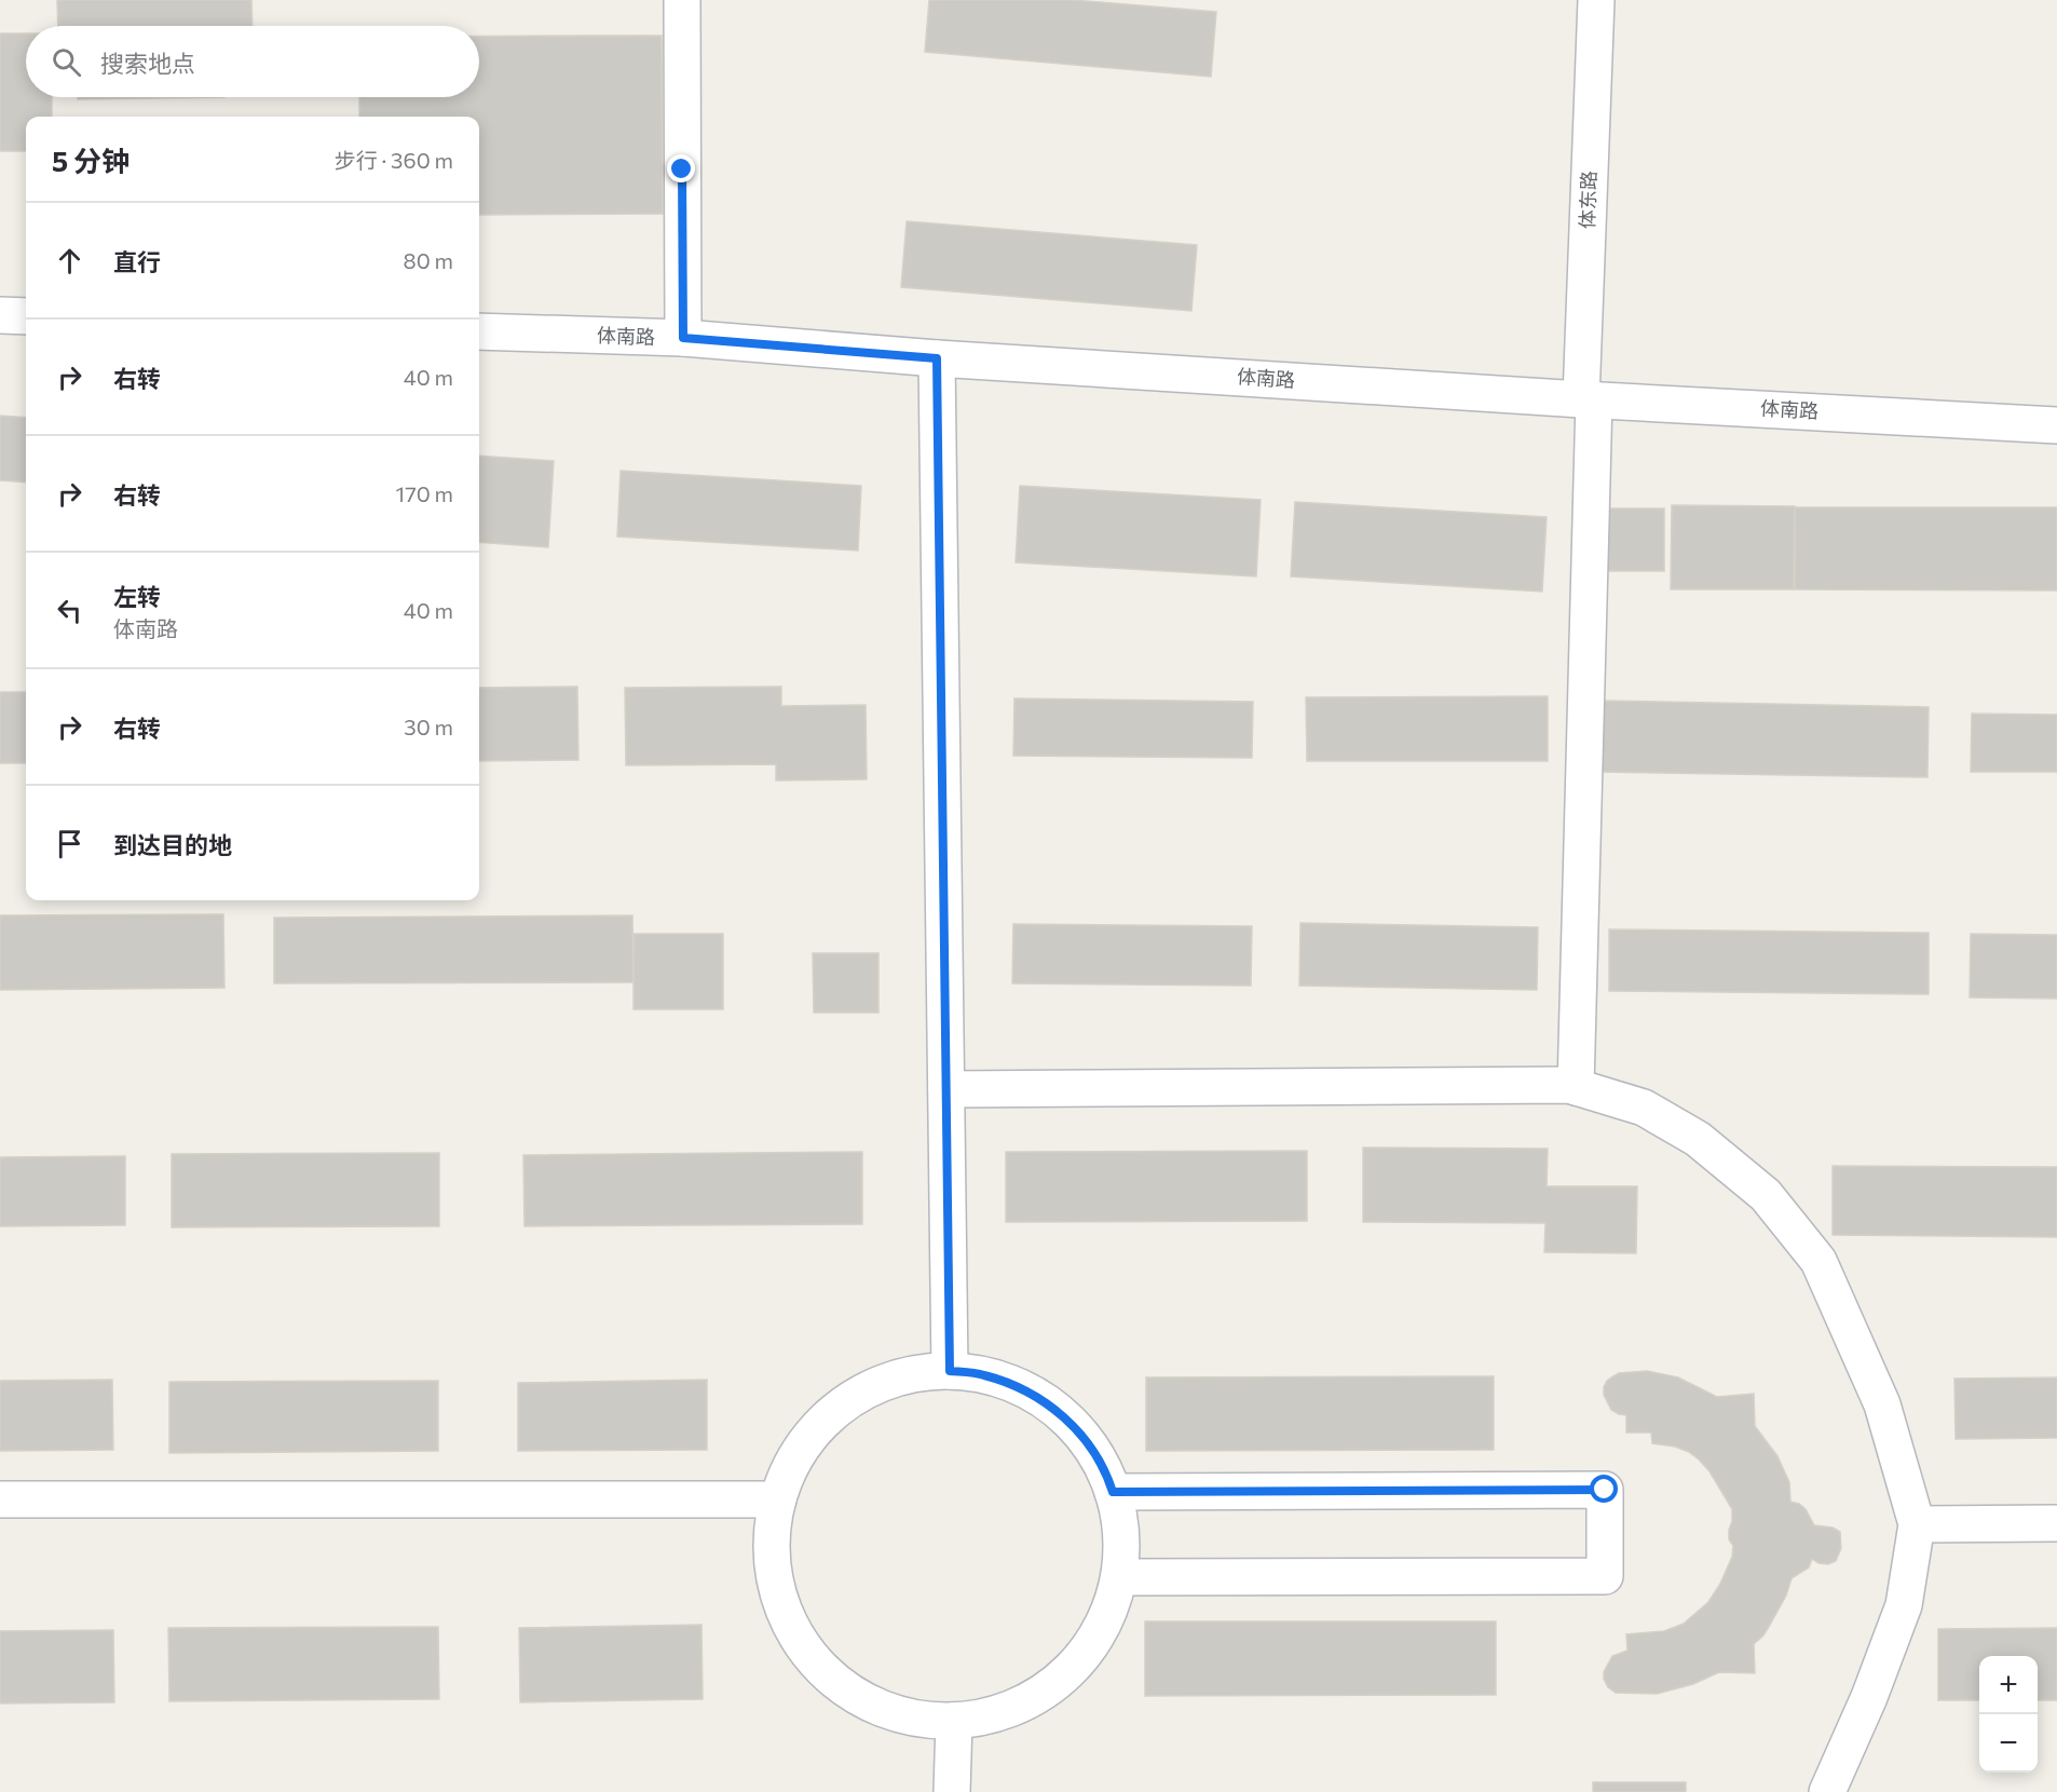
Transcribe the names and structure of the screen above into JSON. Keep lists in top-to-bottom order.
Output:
{
  "streets": {
    "street": ["体东路", "体南路"]
  },
  "crossings": [
    ["体东路", "体南路"]
  ],
  "page": {
    "search": "搜索地点",
    "heading": ["5 分钟", "步行 · 360 m"],
    "list": [
      ["直行", "80 m"],
      ["右转", "40 m"],
      ["右转", "170 m"],
      ["左转", "体南路", "40 m"],
      ["右转", "30 m"],
      "到达目的地"
    ],
    "map_buttons": ["+", "−"]
  }
}
